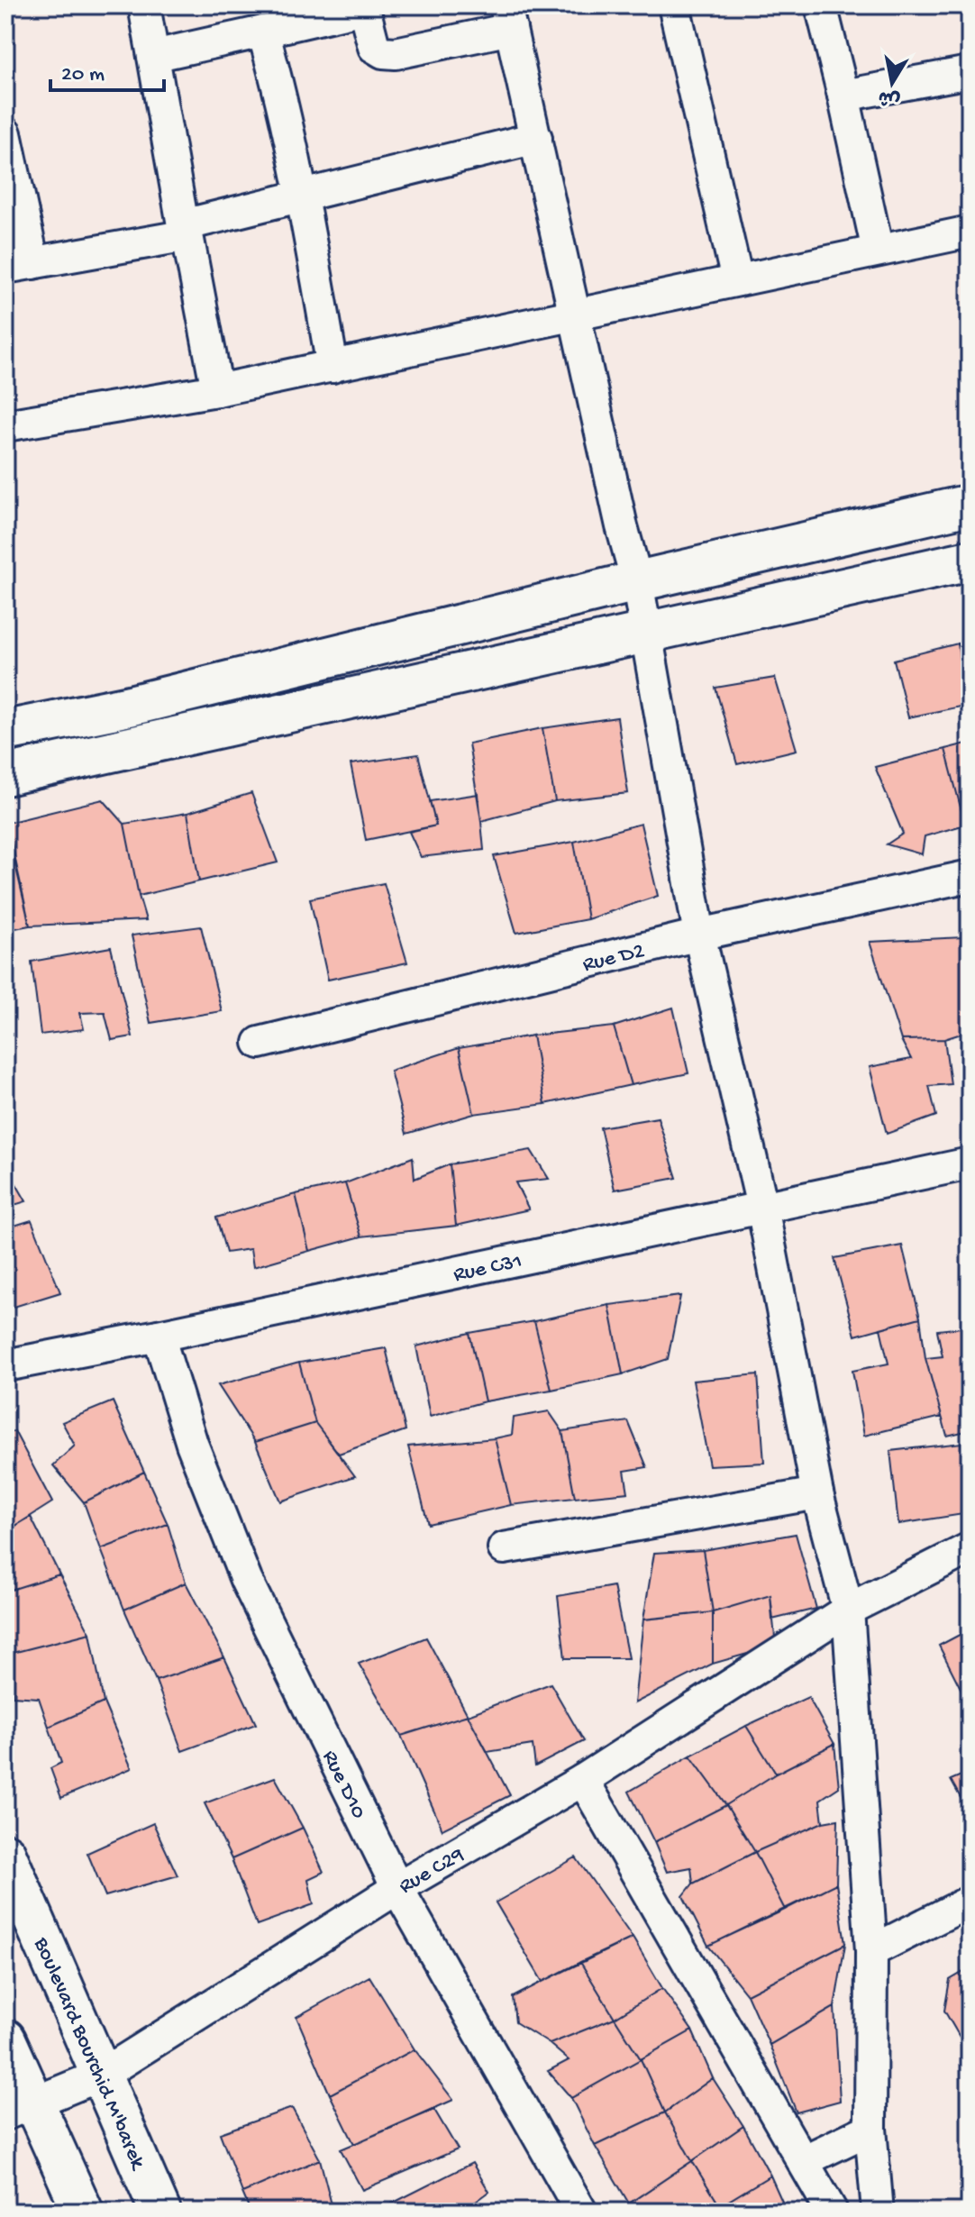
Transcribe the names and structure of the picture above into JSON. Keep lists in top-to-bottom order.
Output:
{
  "streets": {
    "main road": ["Boulevard Bourchid M'barek"],
    "street": [
      "Rue D2",
      "Rue C31",
      "Rue D10",
      "Rue C29"
    ]
  },
  "crossings": [
    ["Rue C31", "Rue D10"],
    ["Rue D10", "Rue C29"],
    ["Rue C29", "Boulevard Bourchid M'barek"]
  ],
  "scale_bar": "20 m",
  "north": "bottom"
}
